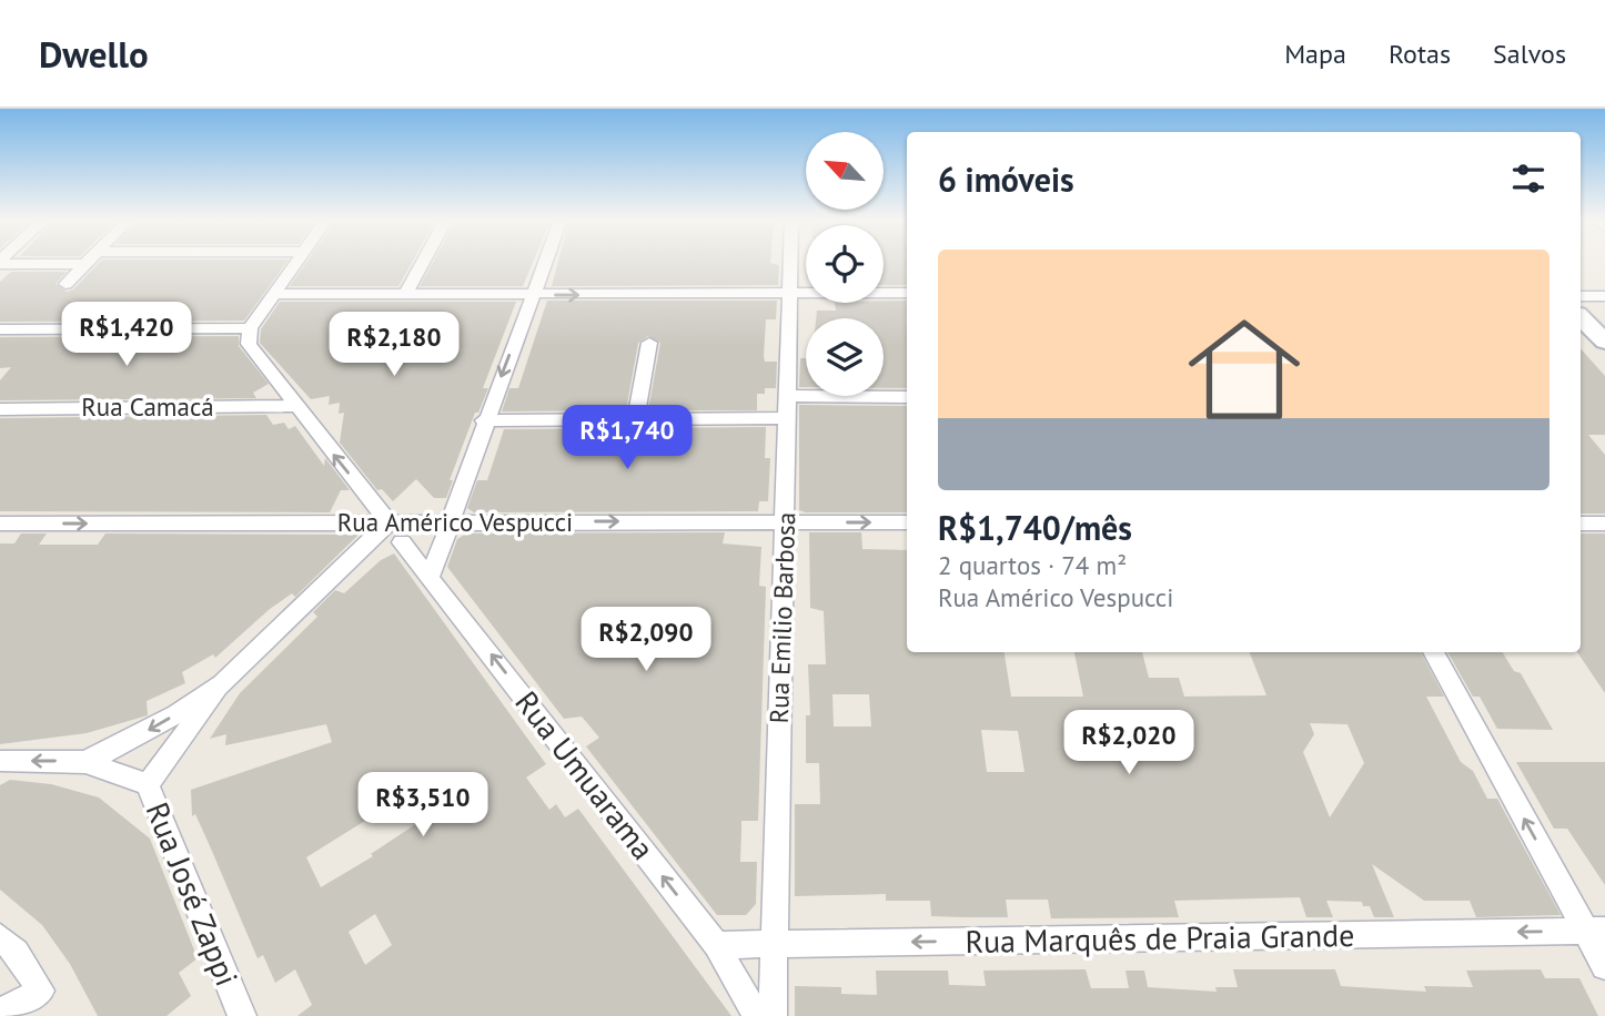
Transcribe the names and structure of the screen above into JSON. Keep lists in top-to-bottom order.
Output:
{
  "streets": {
    "street": [
      "Rua Camacá",
      "Rua Américo Vespucci",
      "Rua Emilio Barbosa",
      "Rua Umuarama",
      "Rua José Zappi",
      "Rua Marquês de Praia Grande"
    ]
  },
  "crossings": [
    ["Rua Américo Vespucci", "Rua Emilio Barbosa"],
    ["Rua Emilio Barbosa", "Rua Marquês de Praia Grande"],
    ["Rua Umuarama", "Rua Marquês de Praia Grande"]
  ],
  "one_way": ["Rua Umuarama", "Rua Marquês de Praia Grande"],
  "north": "top left",
  "page": {
    "header": "Dwello",
    "nav": ["Mapa", "Rotas", "Salvos"],
    "heading": "6 imóveis",
    "list": [
      {
        "name": "R$1,740/mês",
        "note": "2 quartos · 74 m² · Rua Américo Vespucci"
      }
    ],
    "price": [
      "R$1,420",
      "R$2,180",
      "R$1,740",
      "R$2,090",
      "R$2,020",
      "R$3,510"
    ]
  }
}
